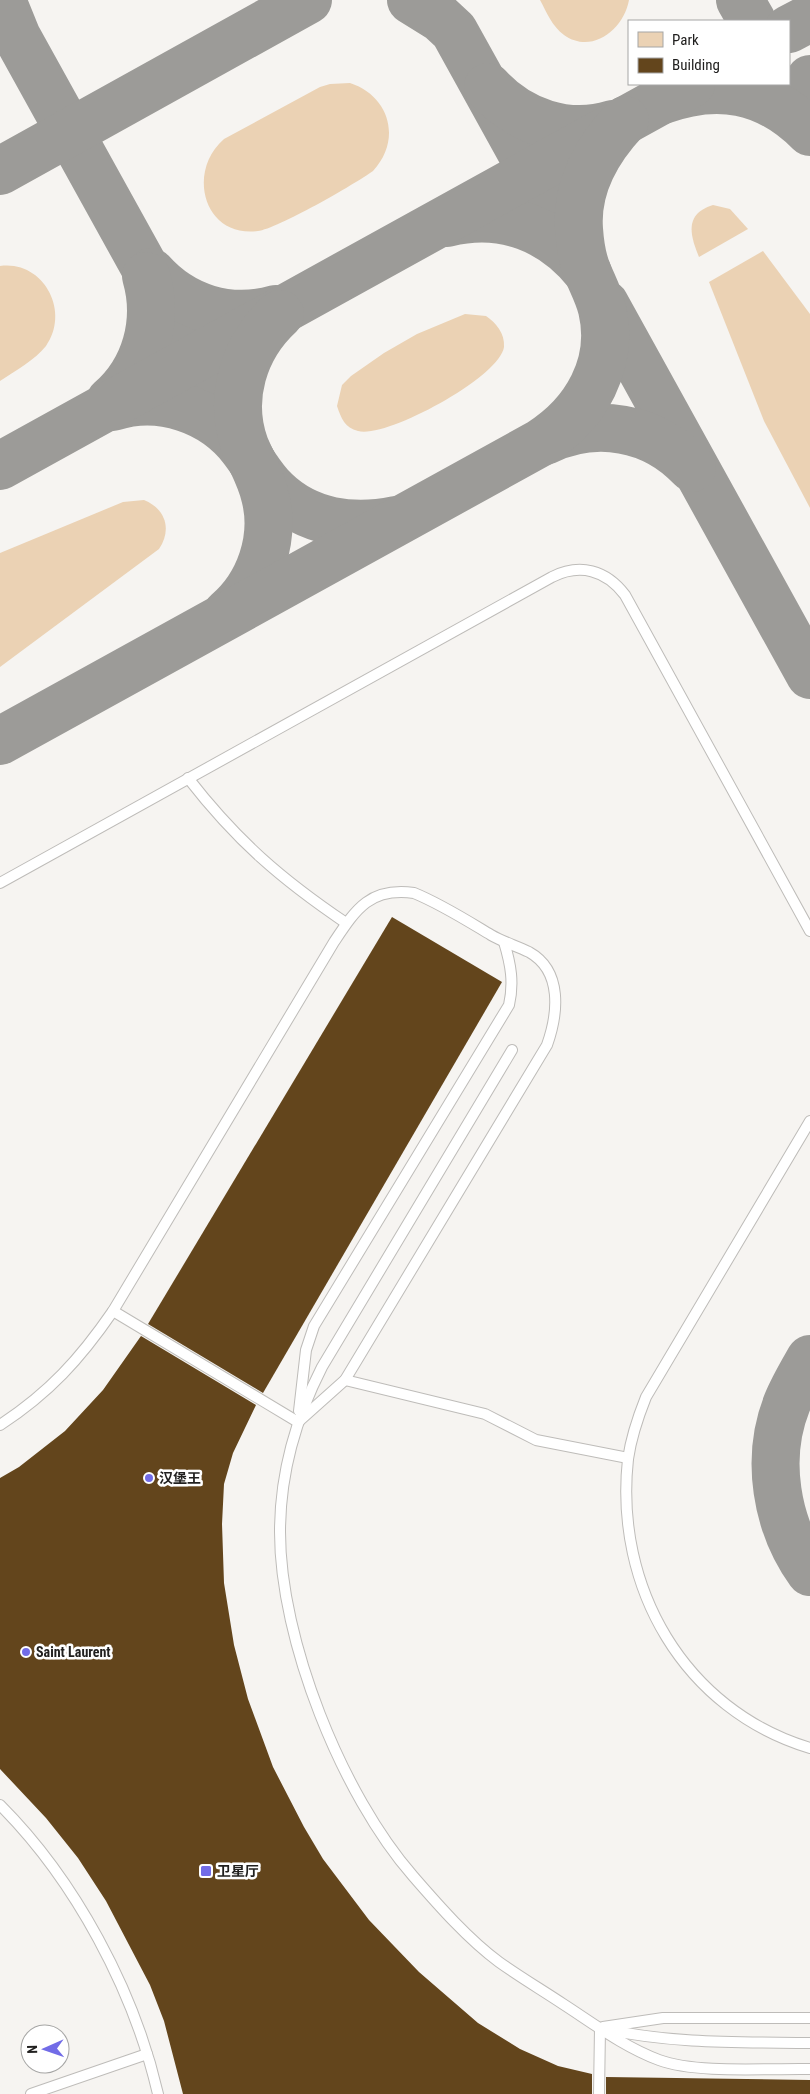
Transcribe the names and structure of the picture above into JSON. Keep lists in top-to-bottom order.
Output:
{
  "places": {
    "other": ["汉堡王", "Saint Laurent"],
    "transit": ["卫星厅"]
  },
  "legend": ["Park", "Building"],
  "north": "left"
}
